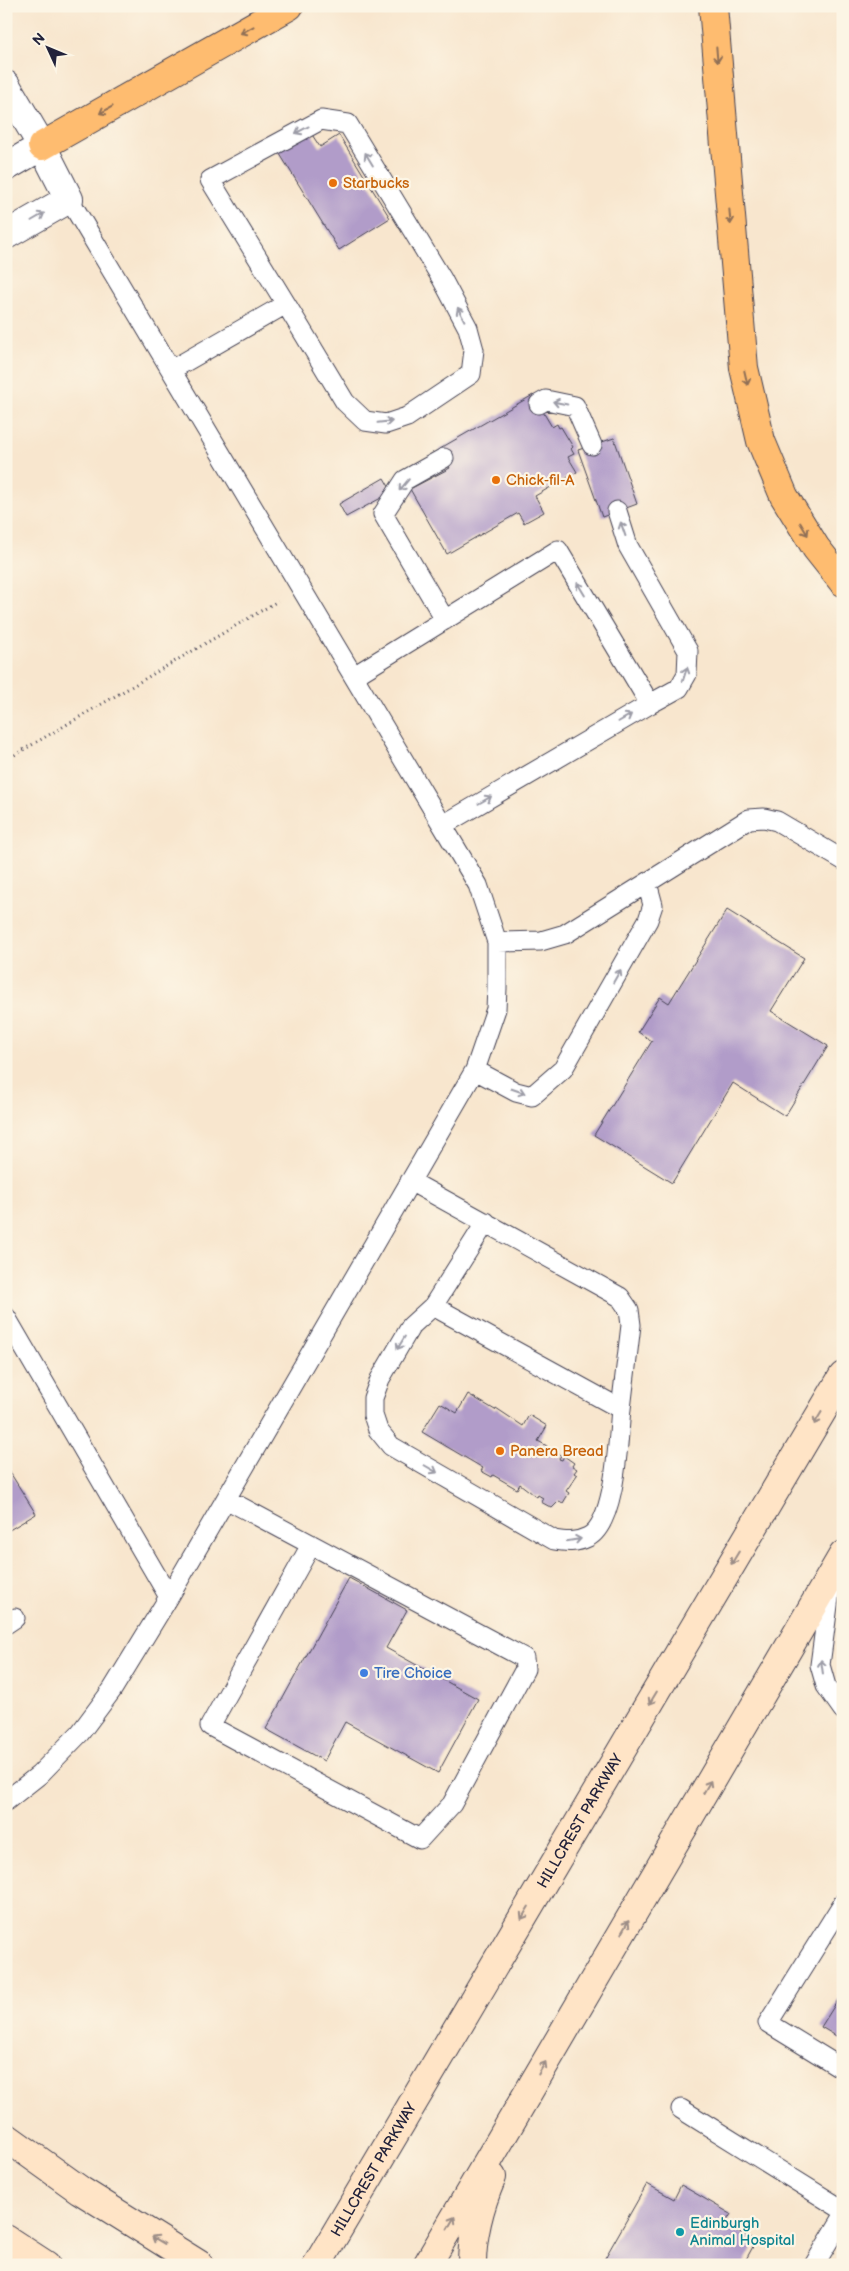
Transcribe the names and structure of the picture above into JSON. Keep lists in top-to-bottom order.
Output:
{
  "streets": {
    "main road": ["HILLCREST PARKWAY"]
  },
  "places": [
    "Starbucks",
    "Chick-fil-A",
    "Panera Bread",
    "Tire Choice",
    "Edinburgh Animal Hospital"
  ],
  "north": "top left"
}
